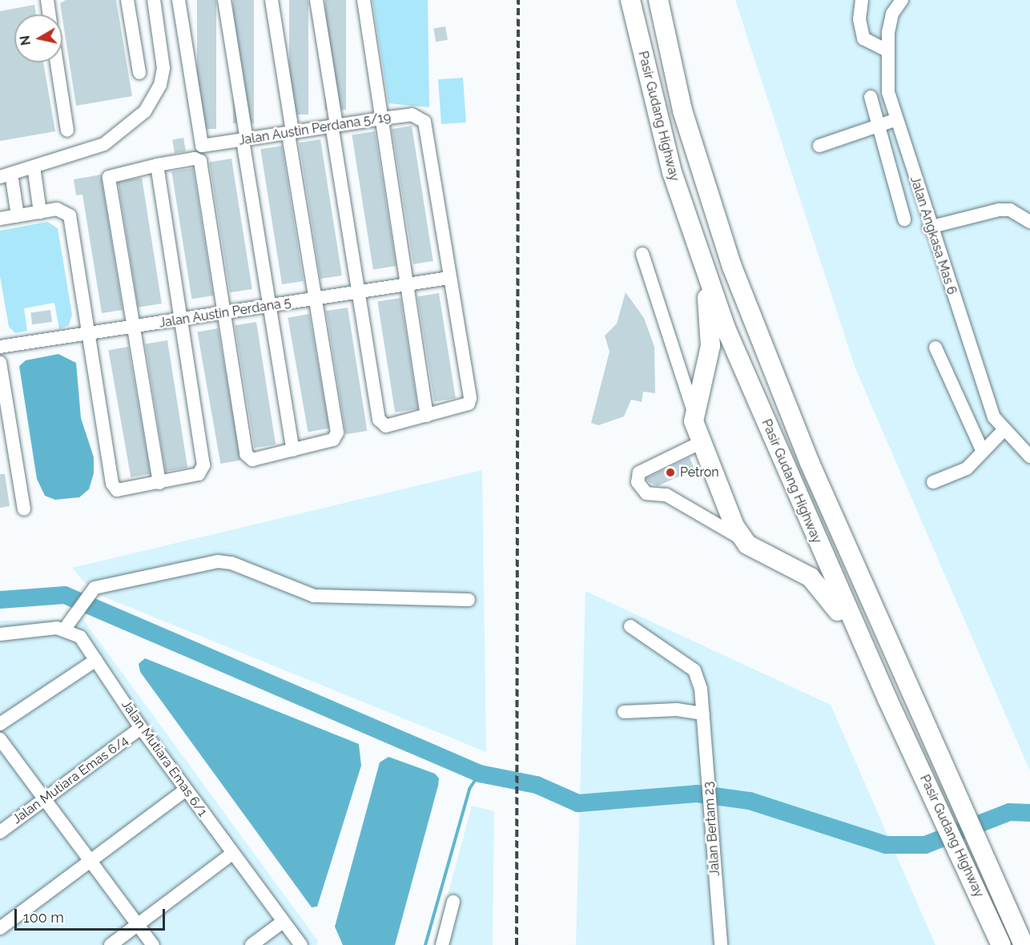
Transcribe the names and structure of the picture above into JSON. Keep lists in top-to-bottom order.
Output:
{
  "streets": {
    "highway": ["Pasir Gudang Highway"],
    "street": [
      "Jalan Austin Perdana 5/19",
      "Jalan Angkasa Mas 6",
      "Jalan Austin Perdana 5",
      "Jalan Mutiara Emas 6/1",
      "Jalan Mutiara Emas 6/4",
      "Jalan Bertam 23"
    ]
  },
  "crossings": [
    ["Jalan Austin Perdana 5/19", "Jalan Austin Perdana 5"],
    ["Jalan Mutiara Emas 6/1", "Jalan Mutiara Emas 6/4"]
  ],
  "places": ["Petron"],
  "scale_bar": "100 m",
  "north": "left"
}
